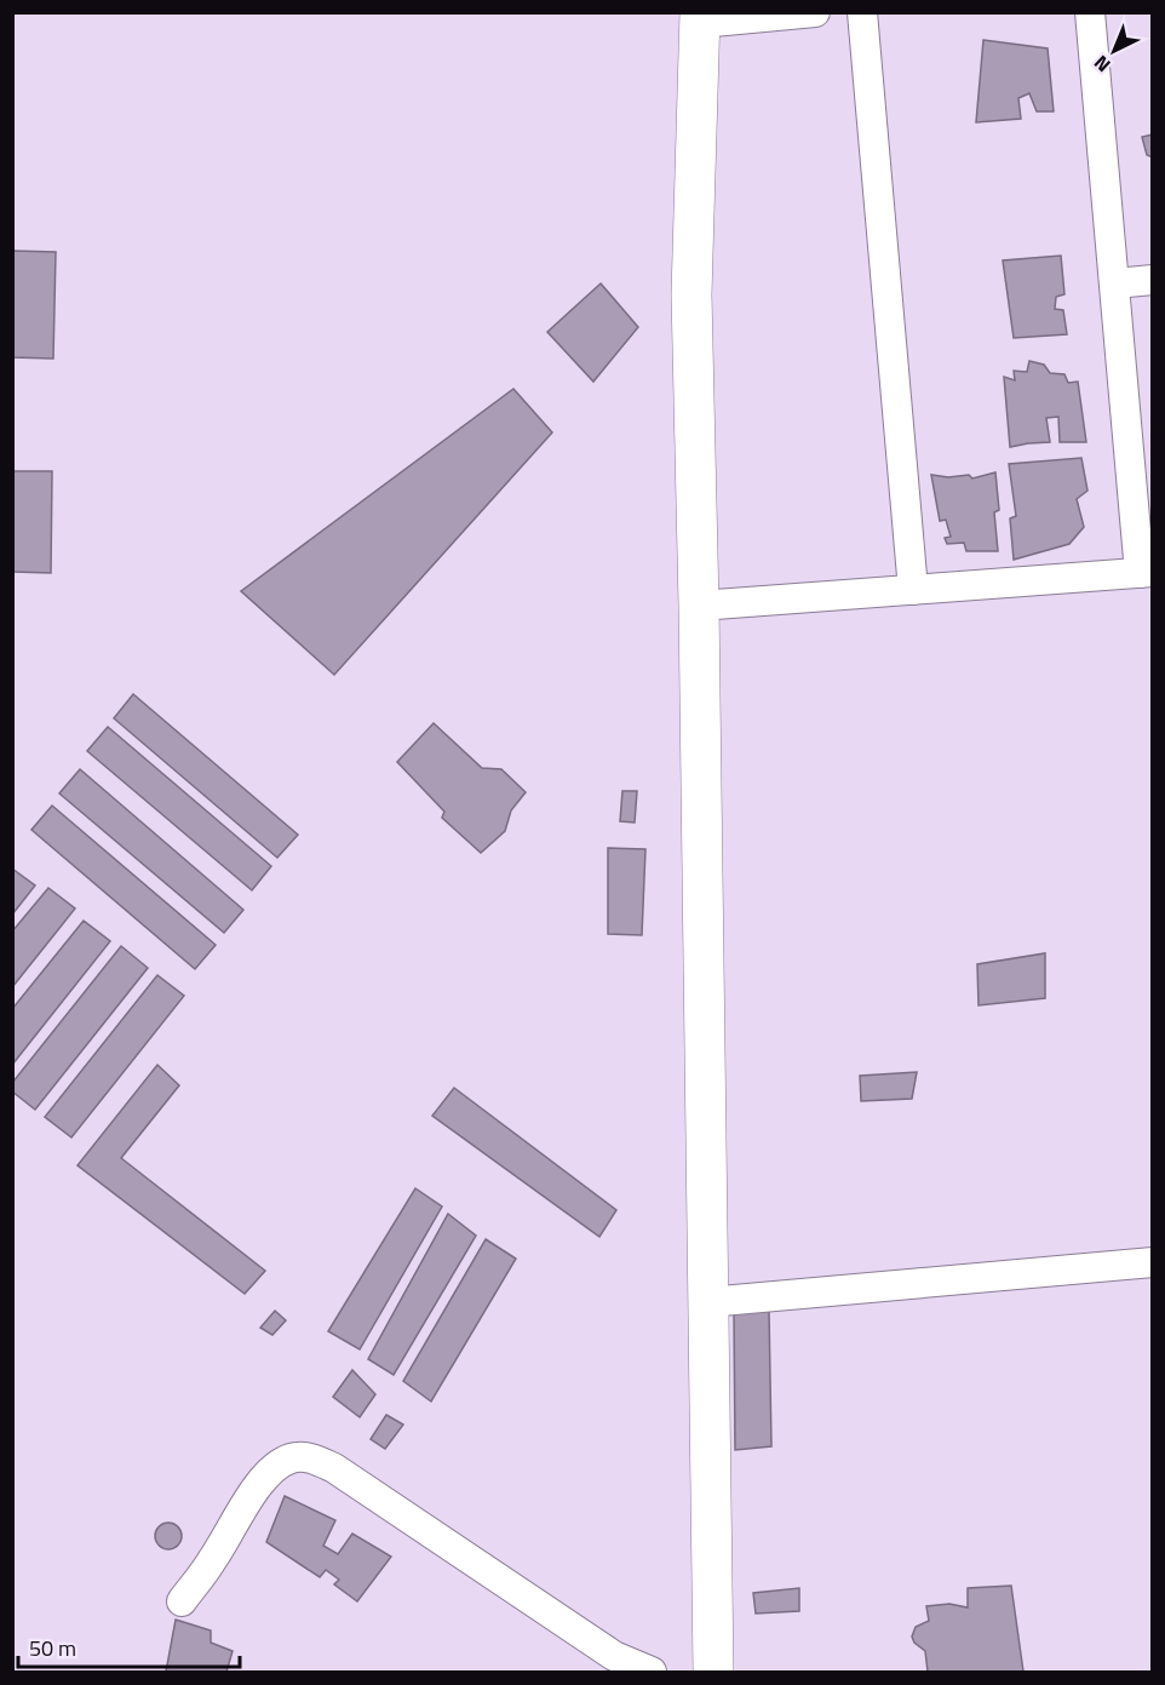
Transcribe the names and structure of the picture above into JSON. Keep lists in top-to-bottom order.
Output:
{
  "scale_bar": "50 m",
  "north": "bottom left"
}
